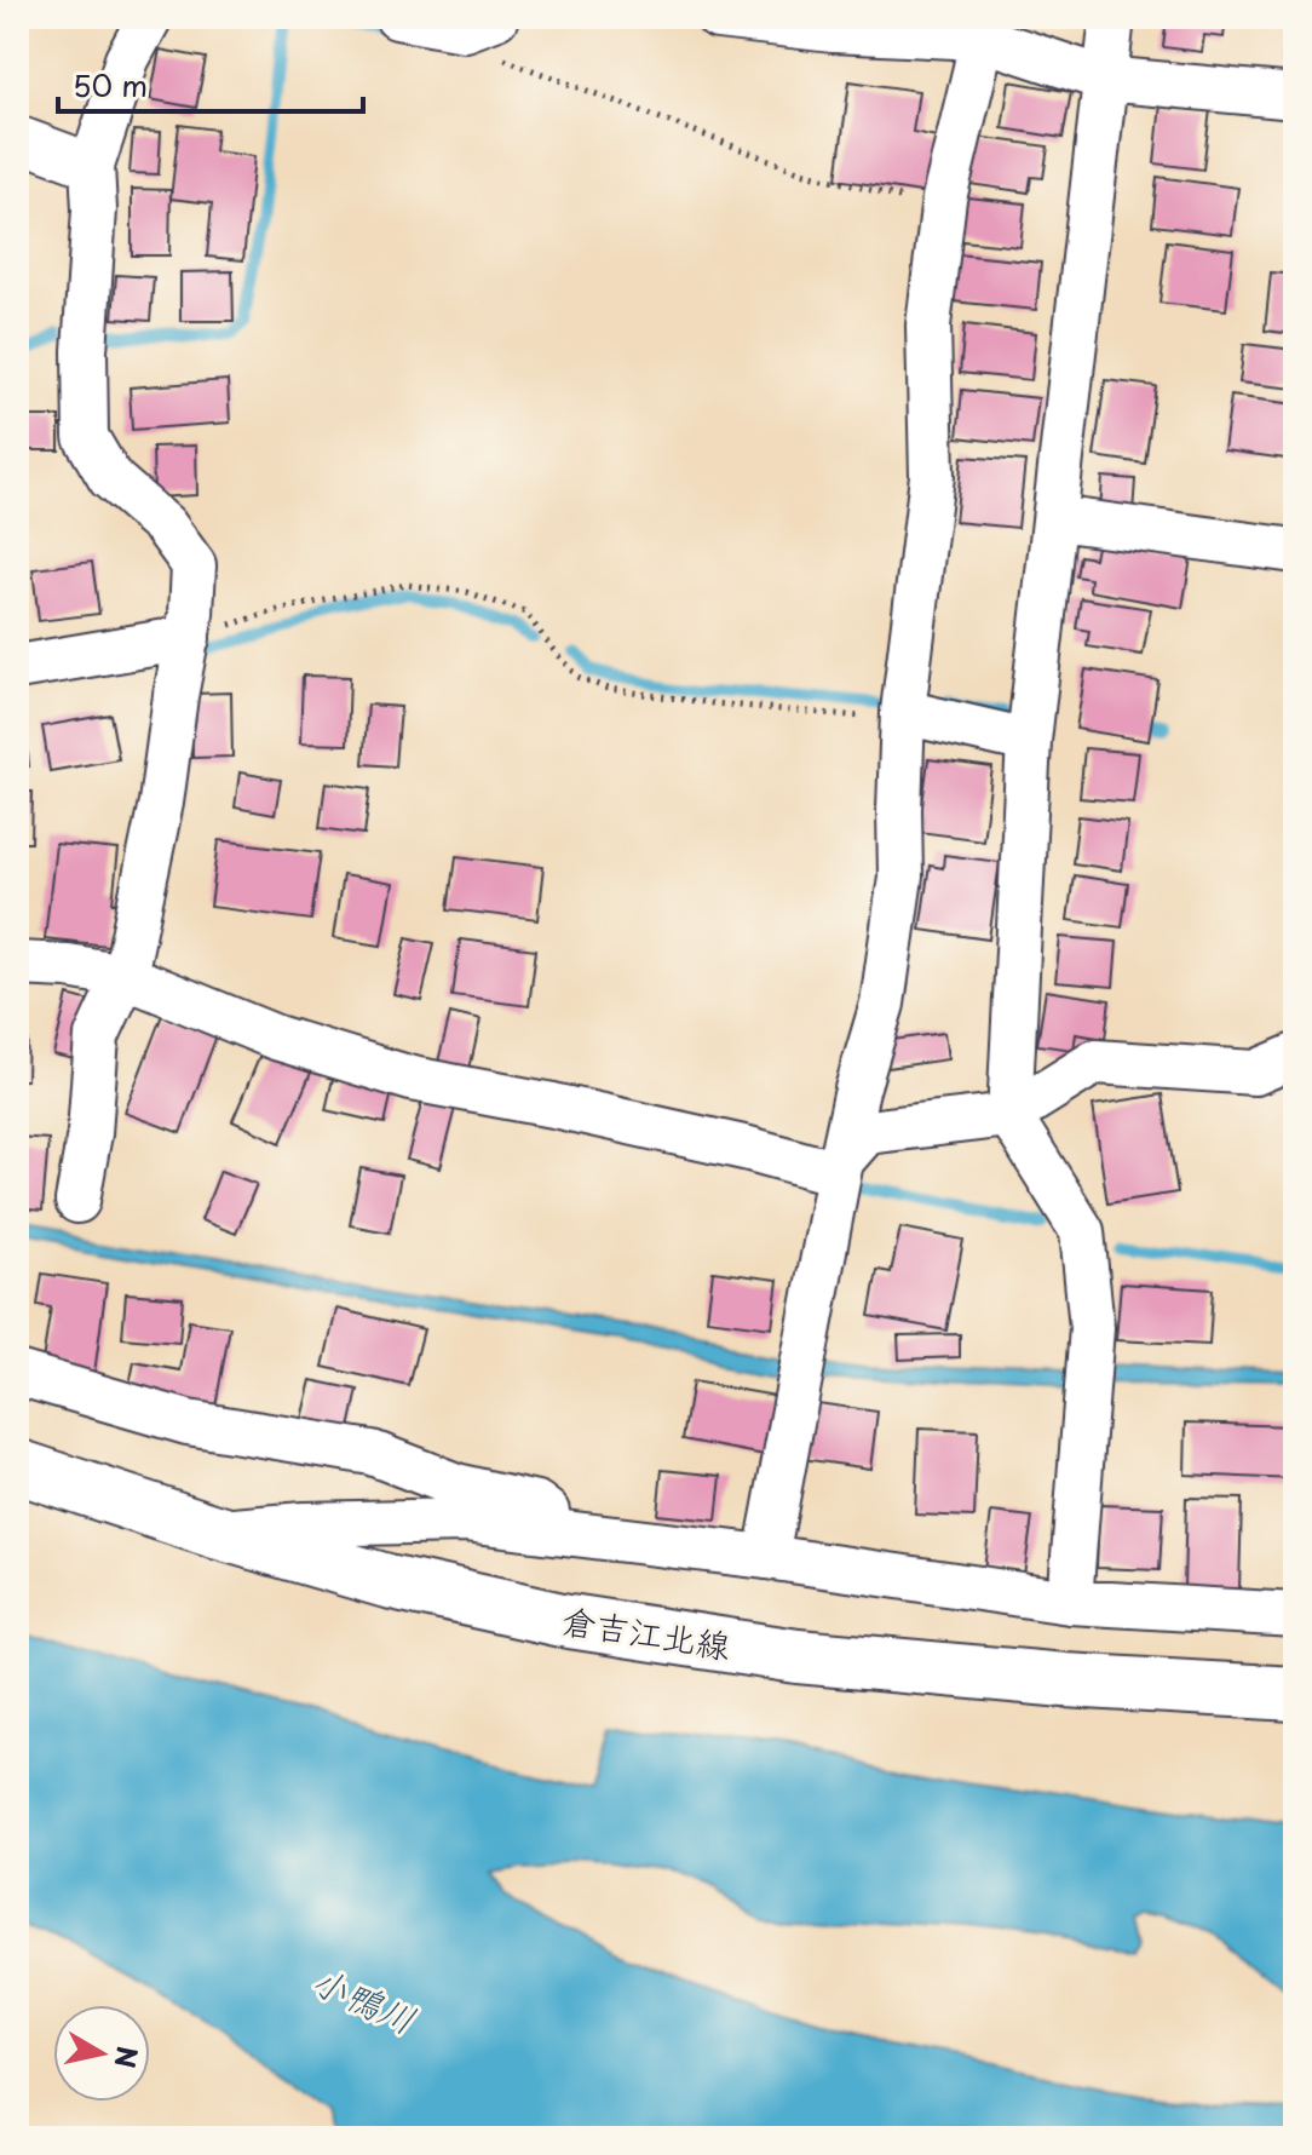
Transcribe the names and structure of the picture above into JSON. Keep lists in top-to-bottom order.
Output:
{
  "streets": {
    "main road": ["倉吉江北線"]
  },
  "water": ["小鴨川"],
  "scale_bar": "50 m",
  "north": "right"
}
